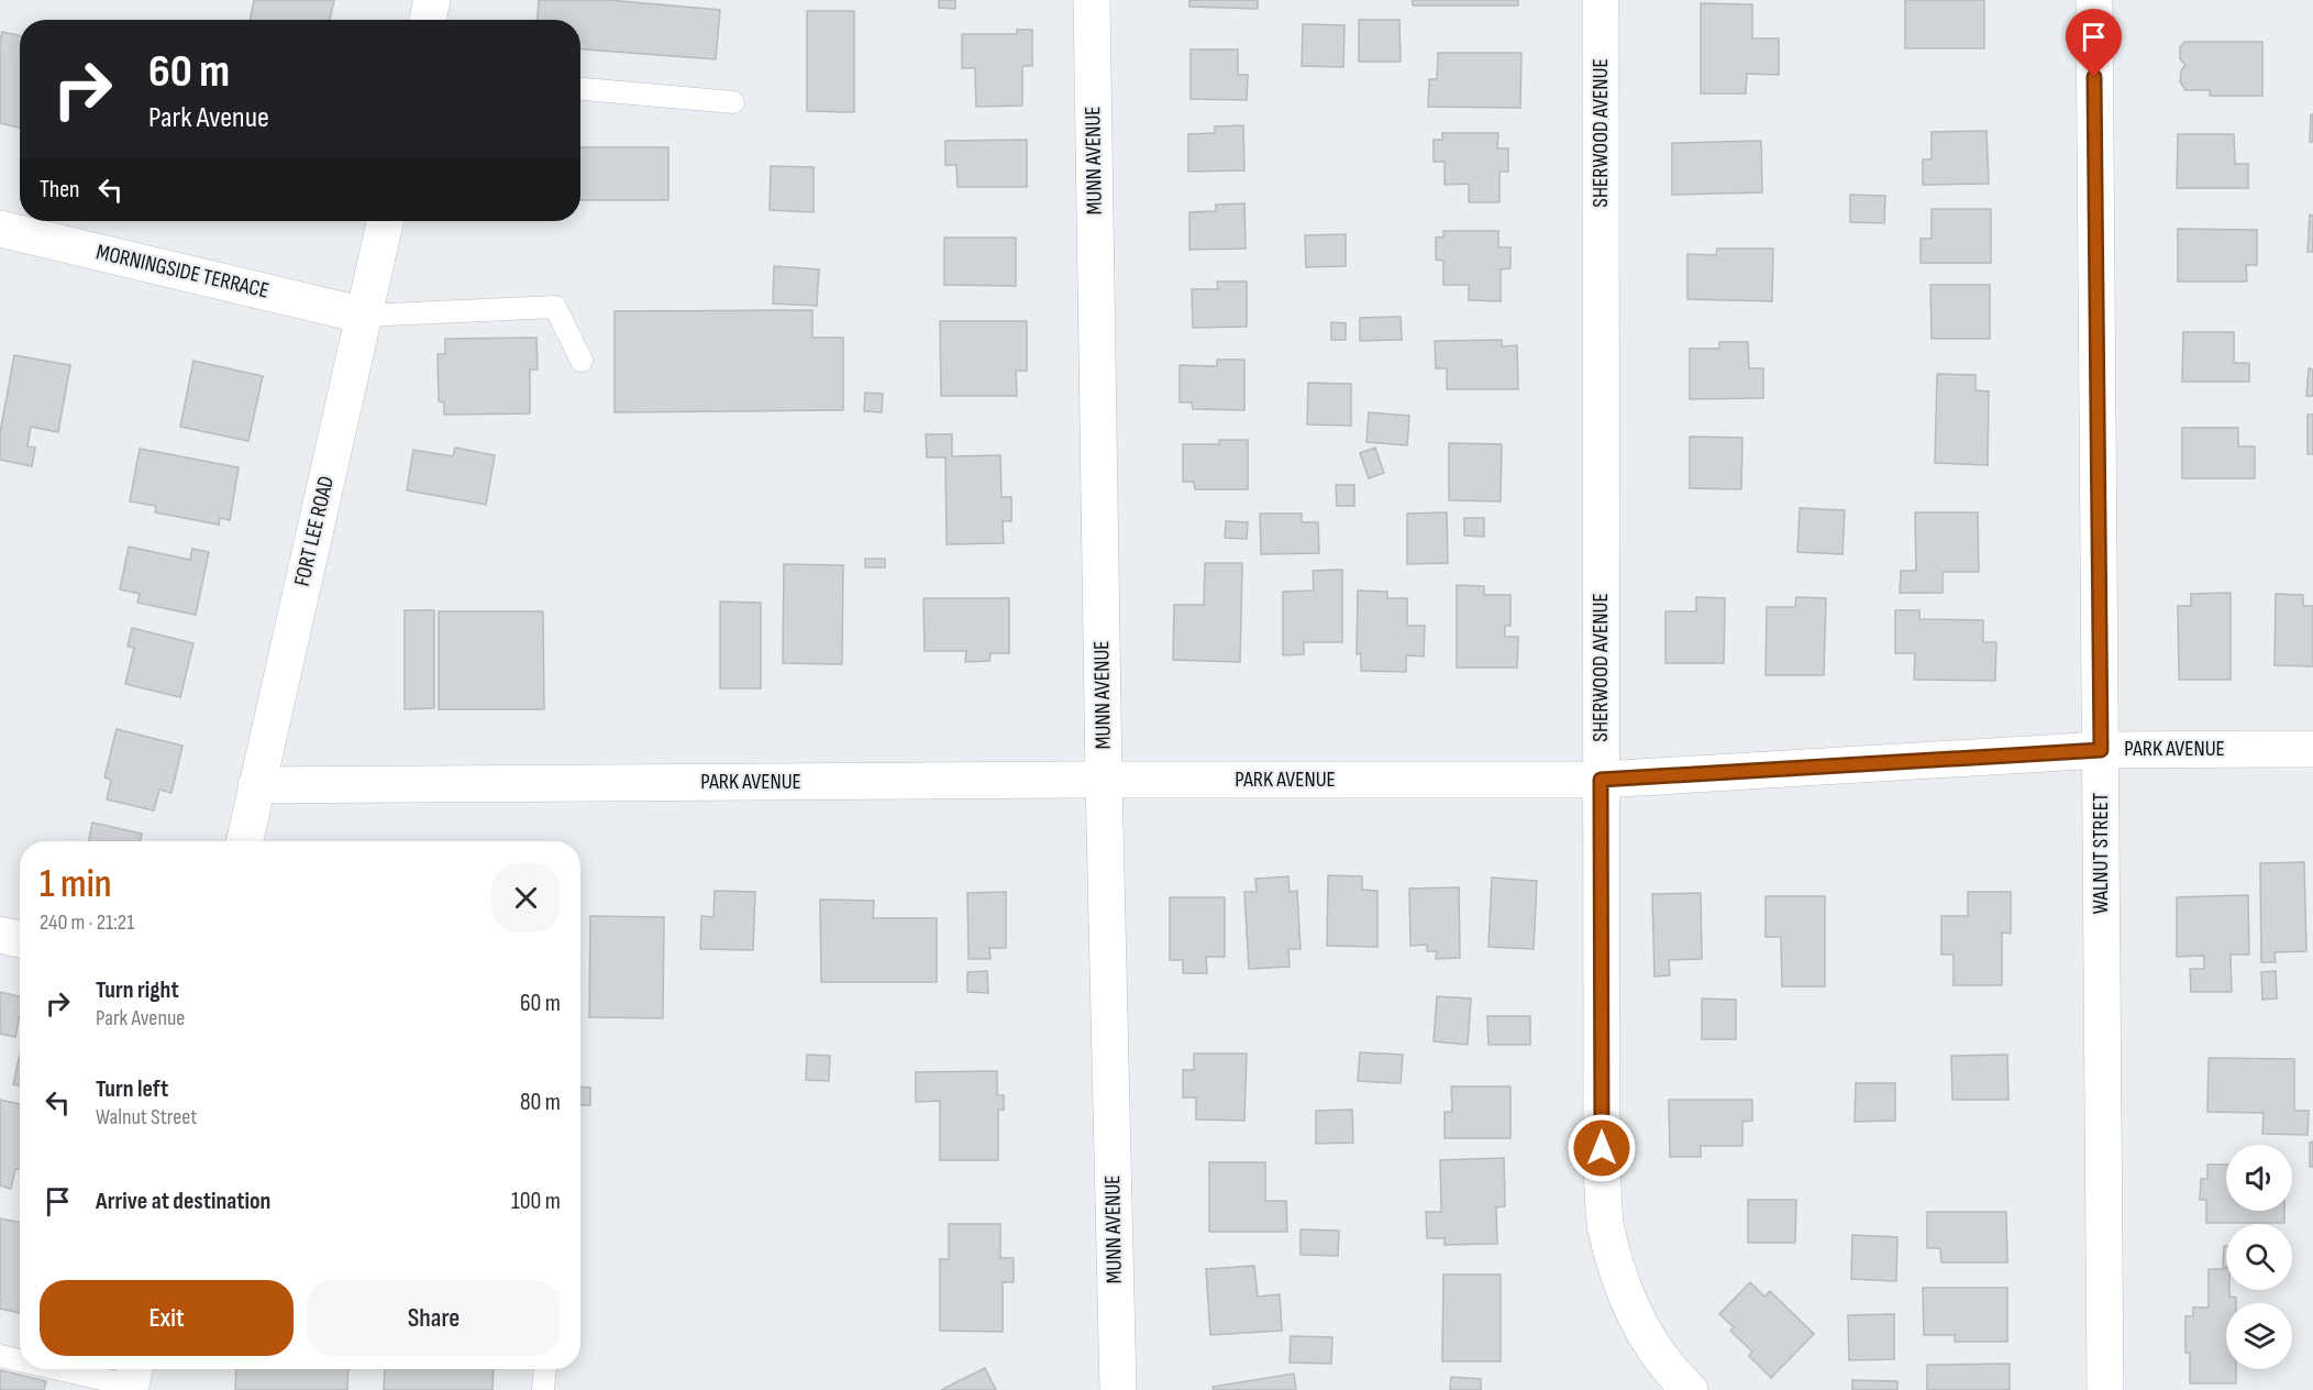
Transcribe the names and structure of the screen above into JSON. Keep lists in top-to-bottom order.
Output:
{
  "streets": {
    "street": [
      "SHERWOOD AVENUE",
      "MUNN AVENUE",
      "MORNINGSIDE TERRACE",
      "FORT LEE ROAD",
      "PARK AVENUE",
      "WALNUT STREET"
    ]
  },
  "crossings": [
    ["SHERWOOD AVENUE", "PARK AVENUE"],
    ["MUNN AVENUE", "PARK AVENUE"],
    ["MORNINGSIDE TERRACE", "FORT LEE ROAD"],
    ["FORT LEE ROAD", "PARK AVENUE"],
    ["PARK AVENUE", "WALNUT STREET"]
  ],
  "page": {
    "turn": ["60 m", "Park Avenue"],
    "then": "Then",
    "heading": ["1 min", "240 m · 21:21"],
    "list": [
      {
        "name": "Turn right",
        "note": "Park Avenue",
        "value": "60 m"
      },
      {
        "name": "Turn left",
        "note": "Walnut Street",
        "value": "80 m"
      },
      {
        "name": "Arrive at destination",
        "value": "100 m"
      }
    ],
    "buttons": ["Exit", "Share"]
  }
}
